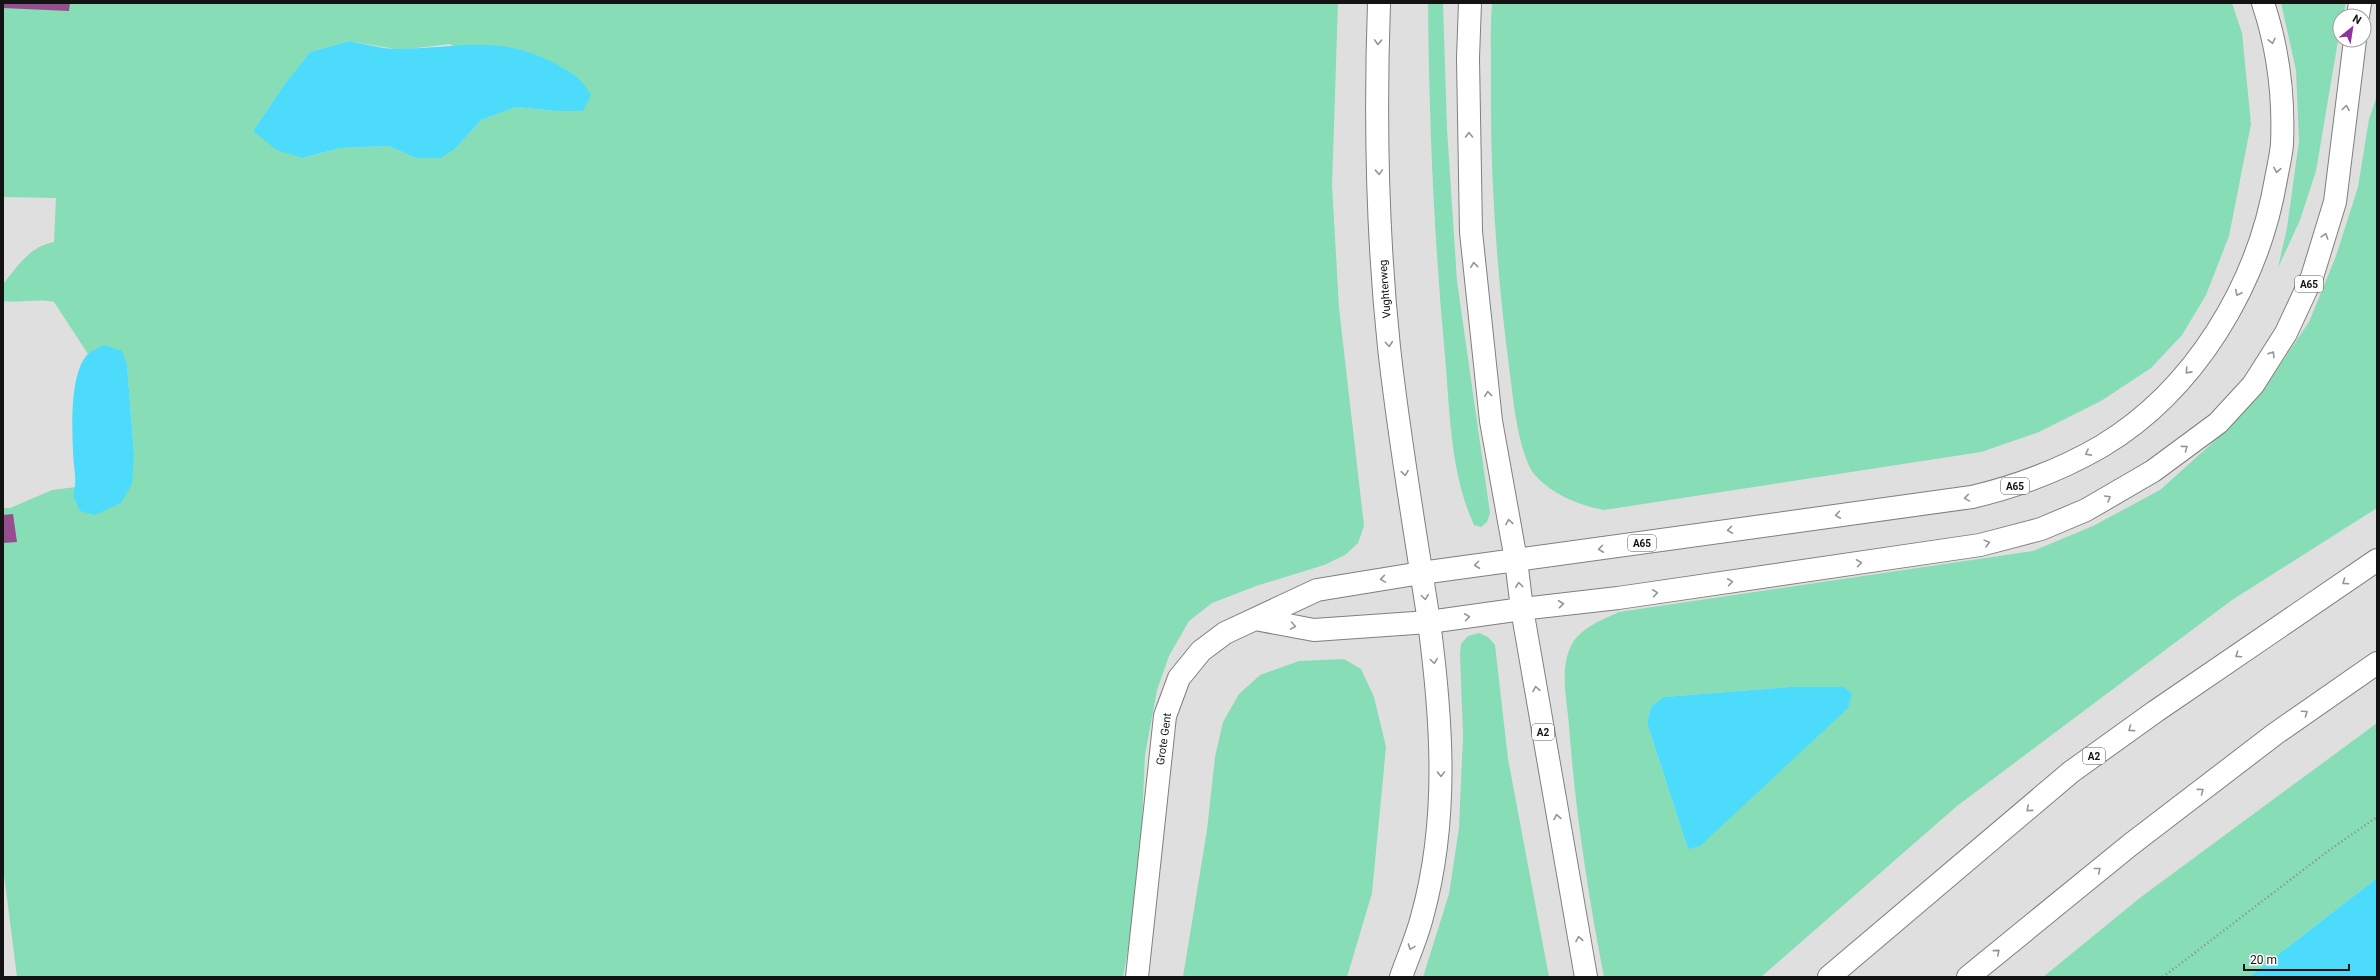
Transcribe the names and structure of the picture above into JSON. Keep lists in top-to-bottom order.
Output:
{
  "streets": {
    "main road": [
      "A65",
      "Vughterweg",
      "A2",
      "Grote Gent"
    ]
  },
  "crossings": [
    ["A65", "A2"],
    ["A65", "Grote Gent"],
    ["Vughterweg", "Grote Gent"]
  ],
  "scale_bar": "20 m",
  "north": "top right"
}
